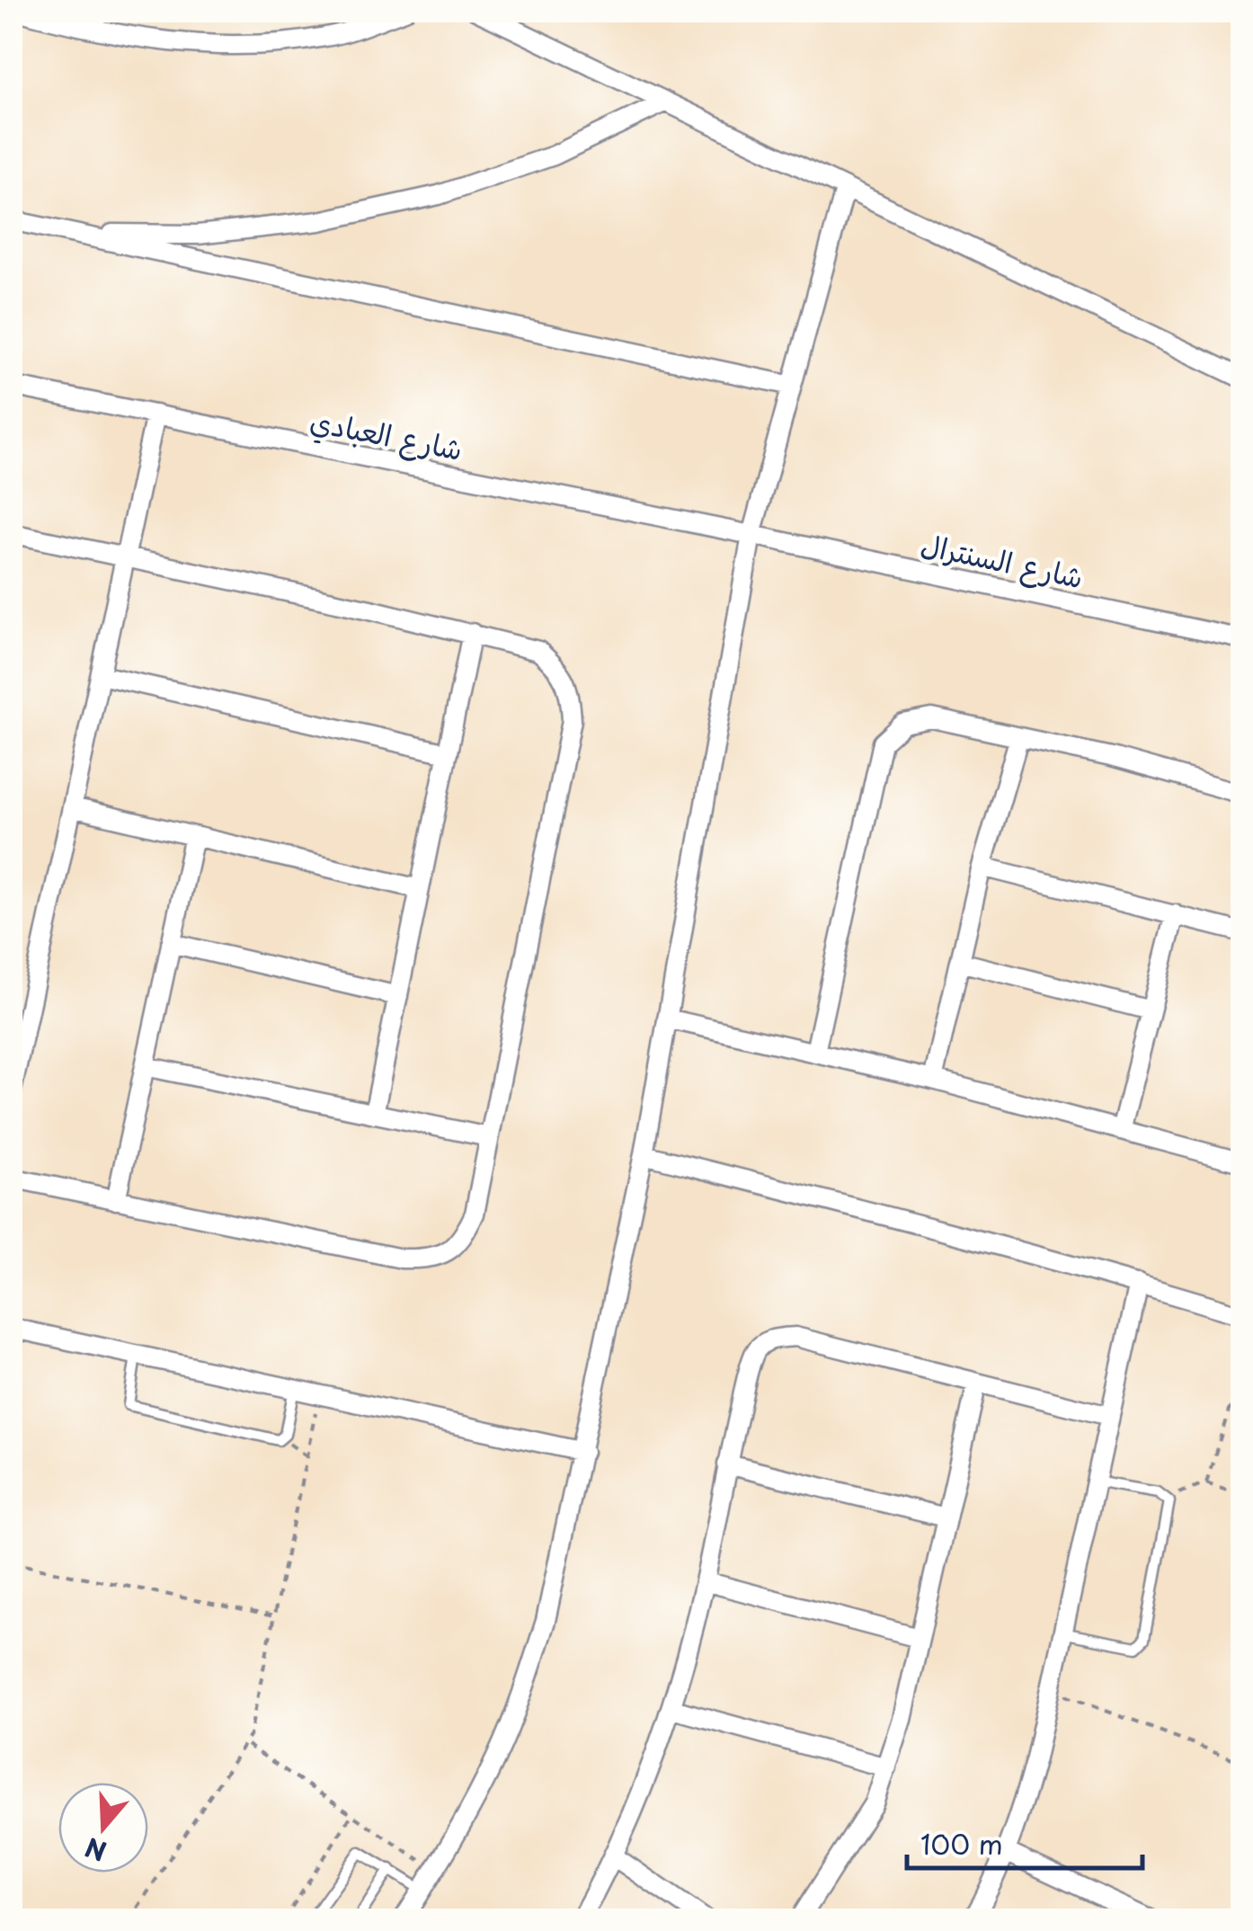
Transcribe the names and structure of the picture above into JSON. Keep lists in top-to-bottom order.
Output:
{
  "streets": {
    "street": ["شارع العبادي", "شارع السنترال"]
  },
  "crossings": [
    ["شارع العبادي", "شارع السنترال"]
  ],
  "scale_bar": "100 m",
  "north": "bottom"
}
